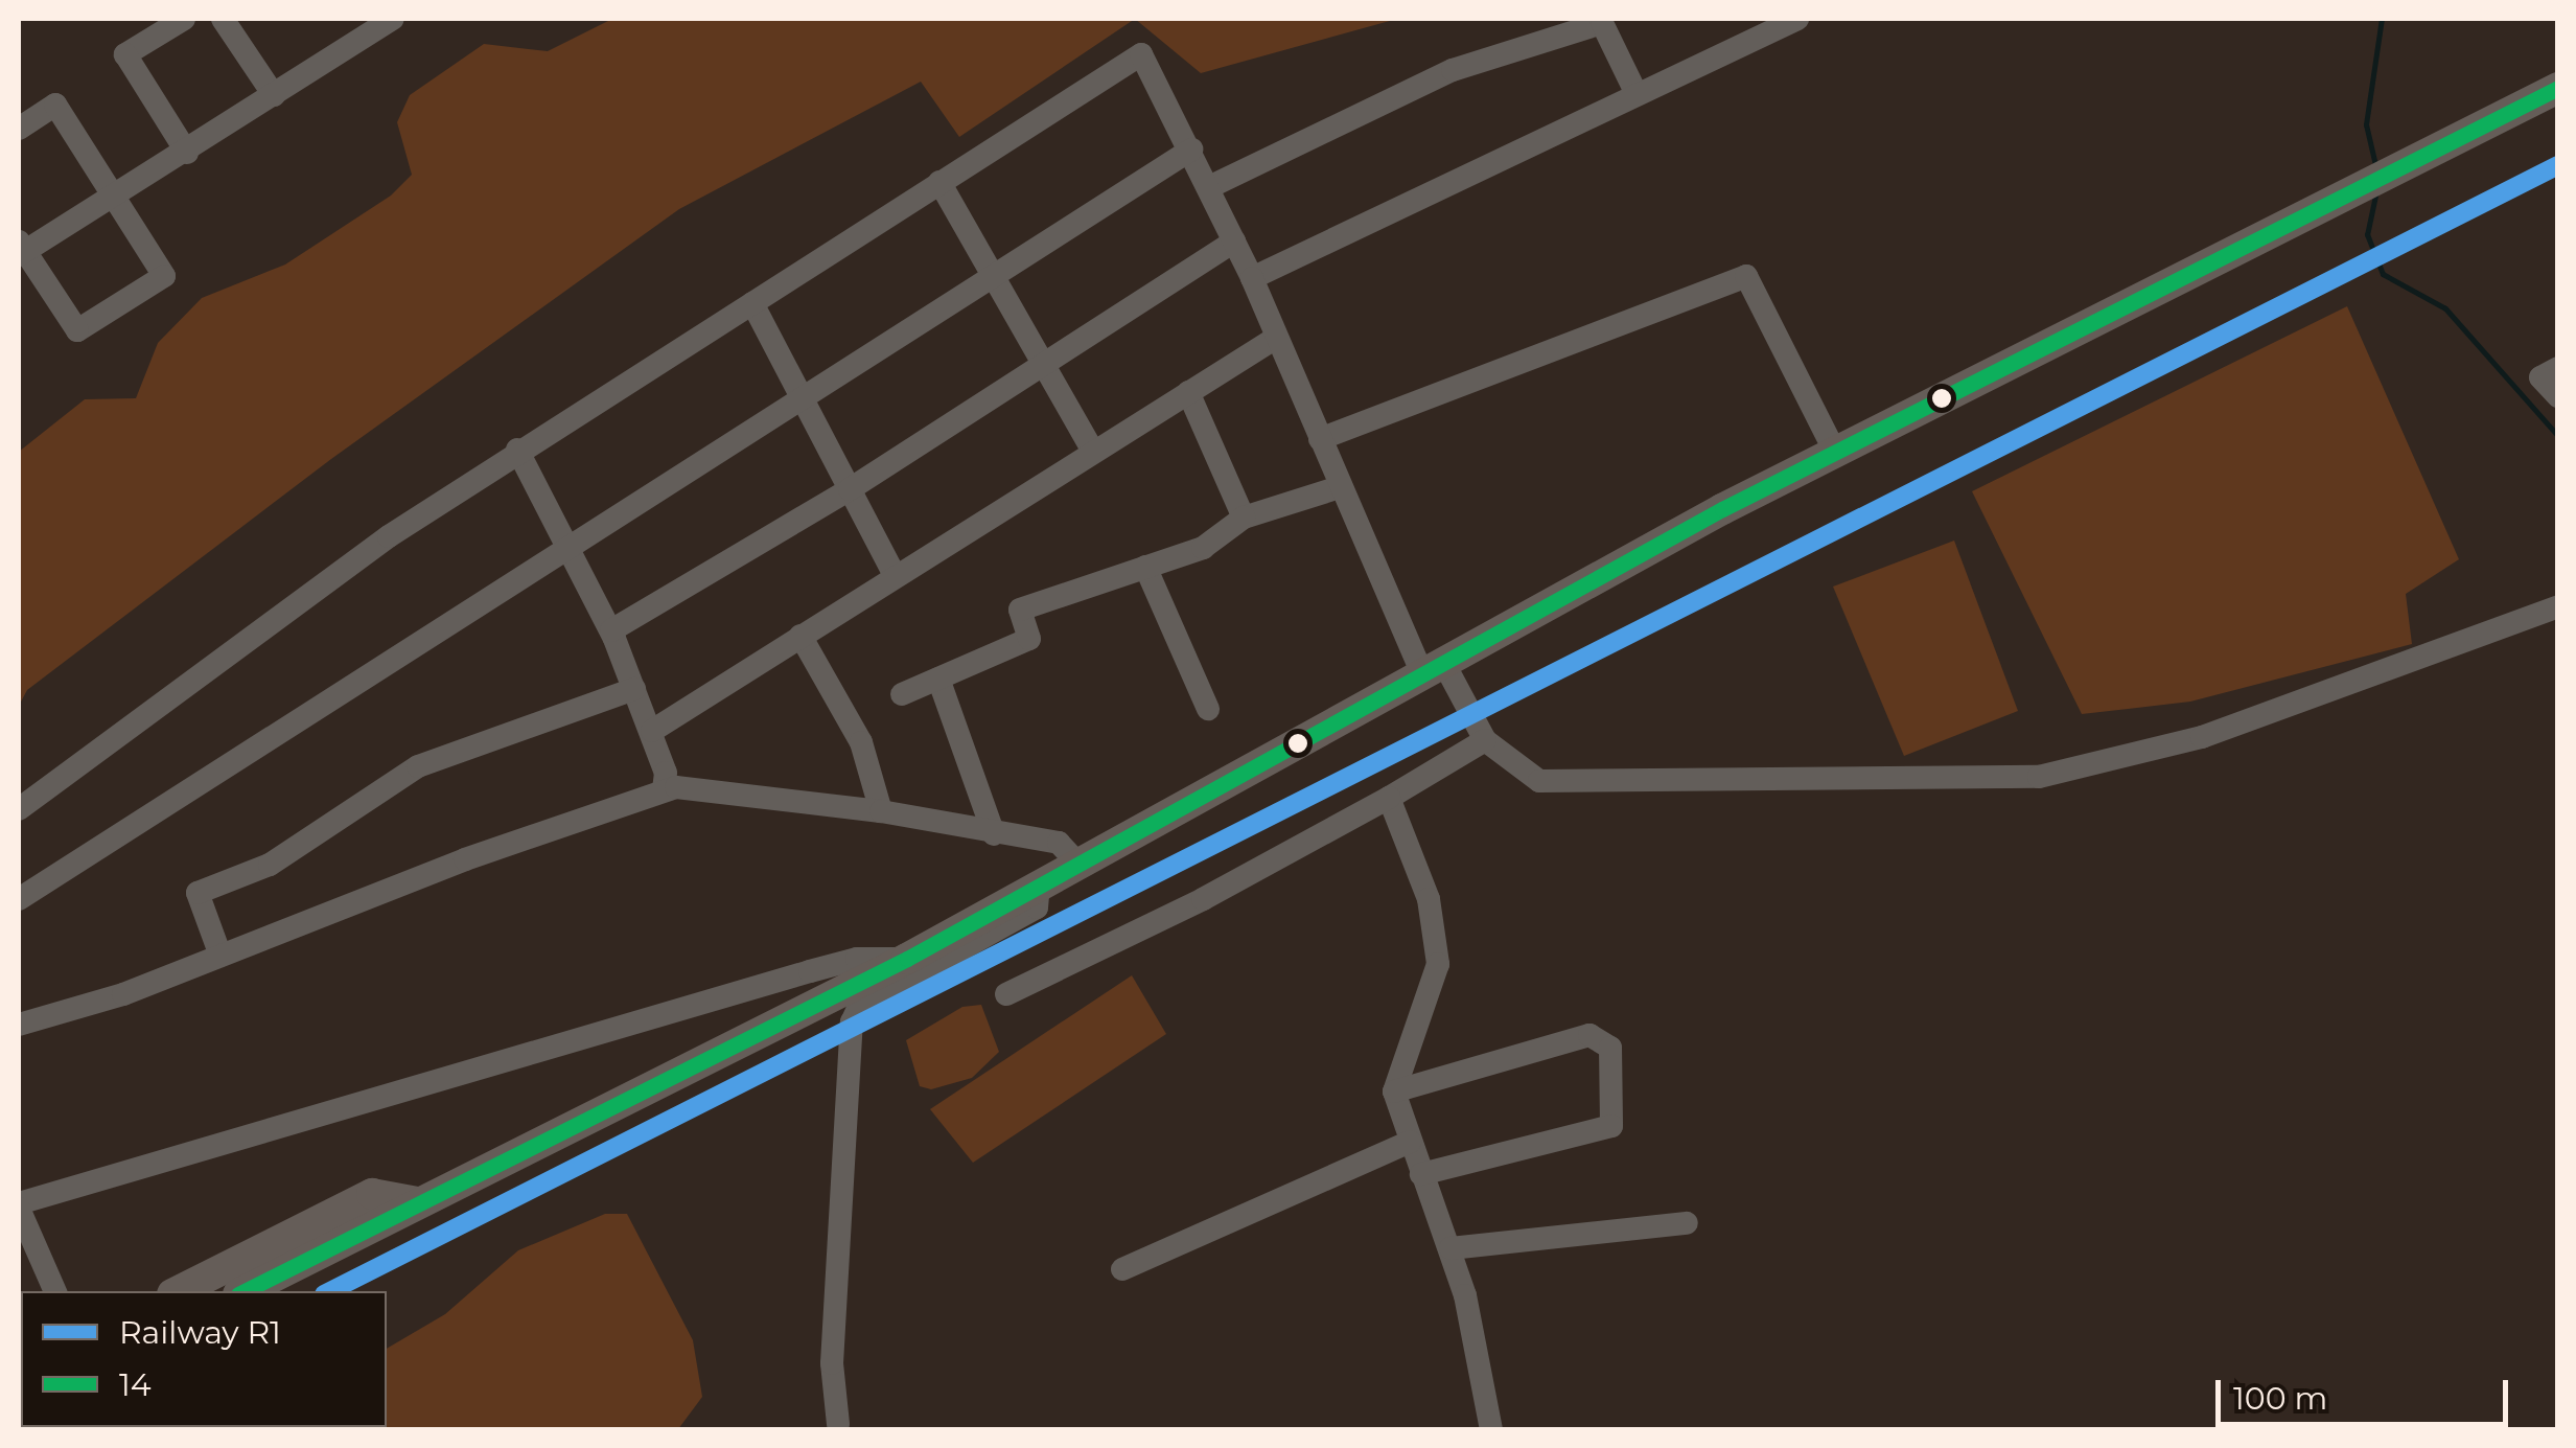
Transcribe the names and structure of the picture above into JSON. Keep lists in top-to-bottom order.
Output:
{
  "lines": ["transit line 14", "rail line R1"],
  "legend": ["Railway R1", "14"],
  "scale_bar": "100 m"
}
